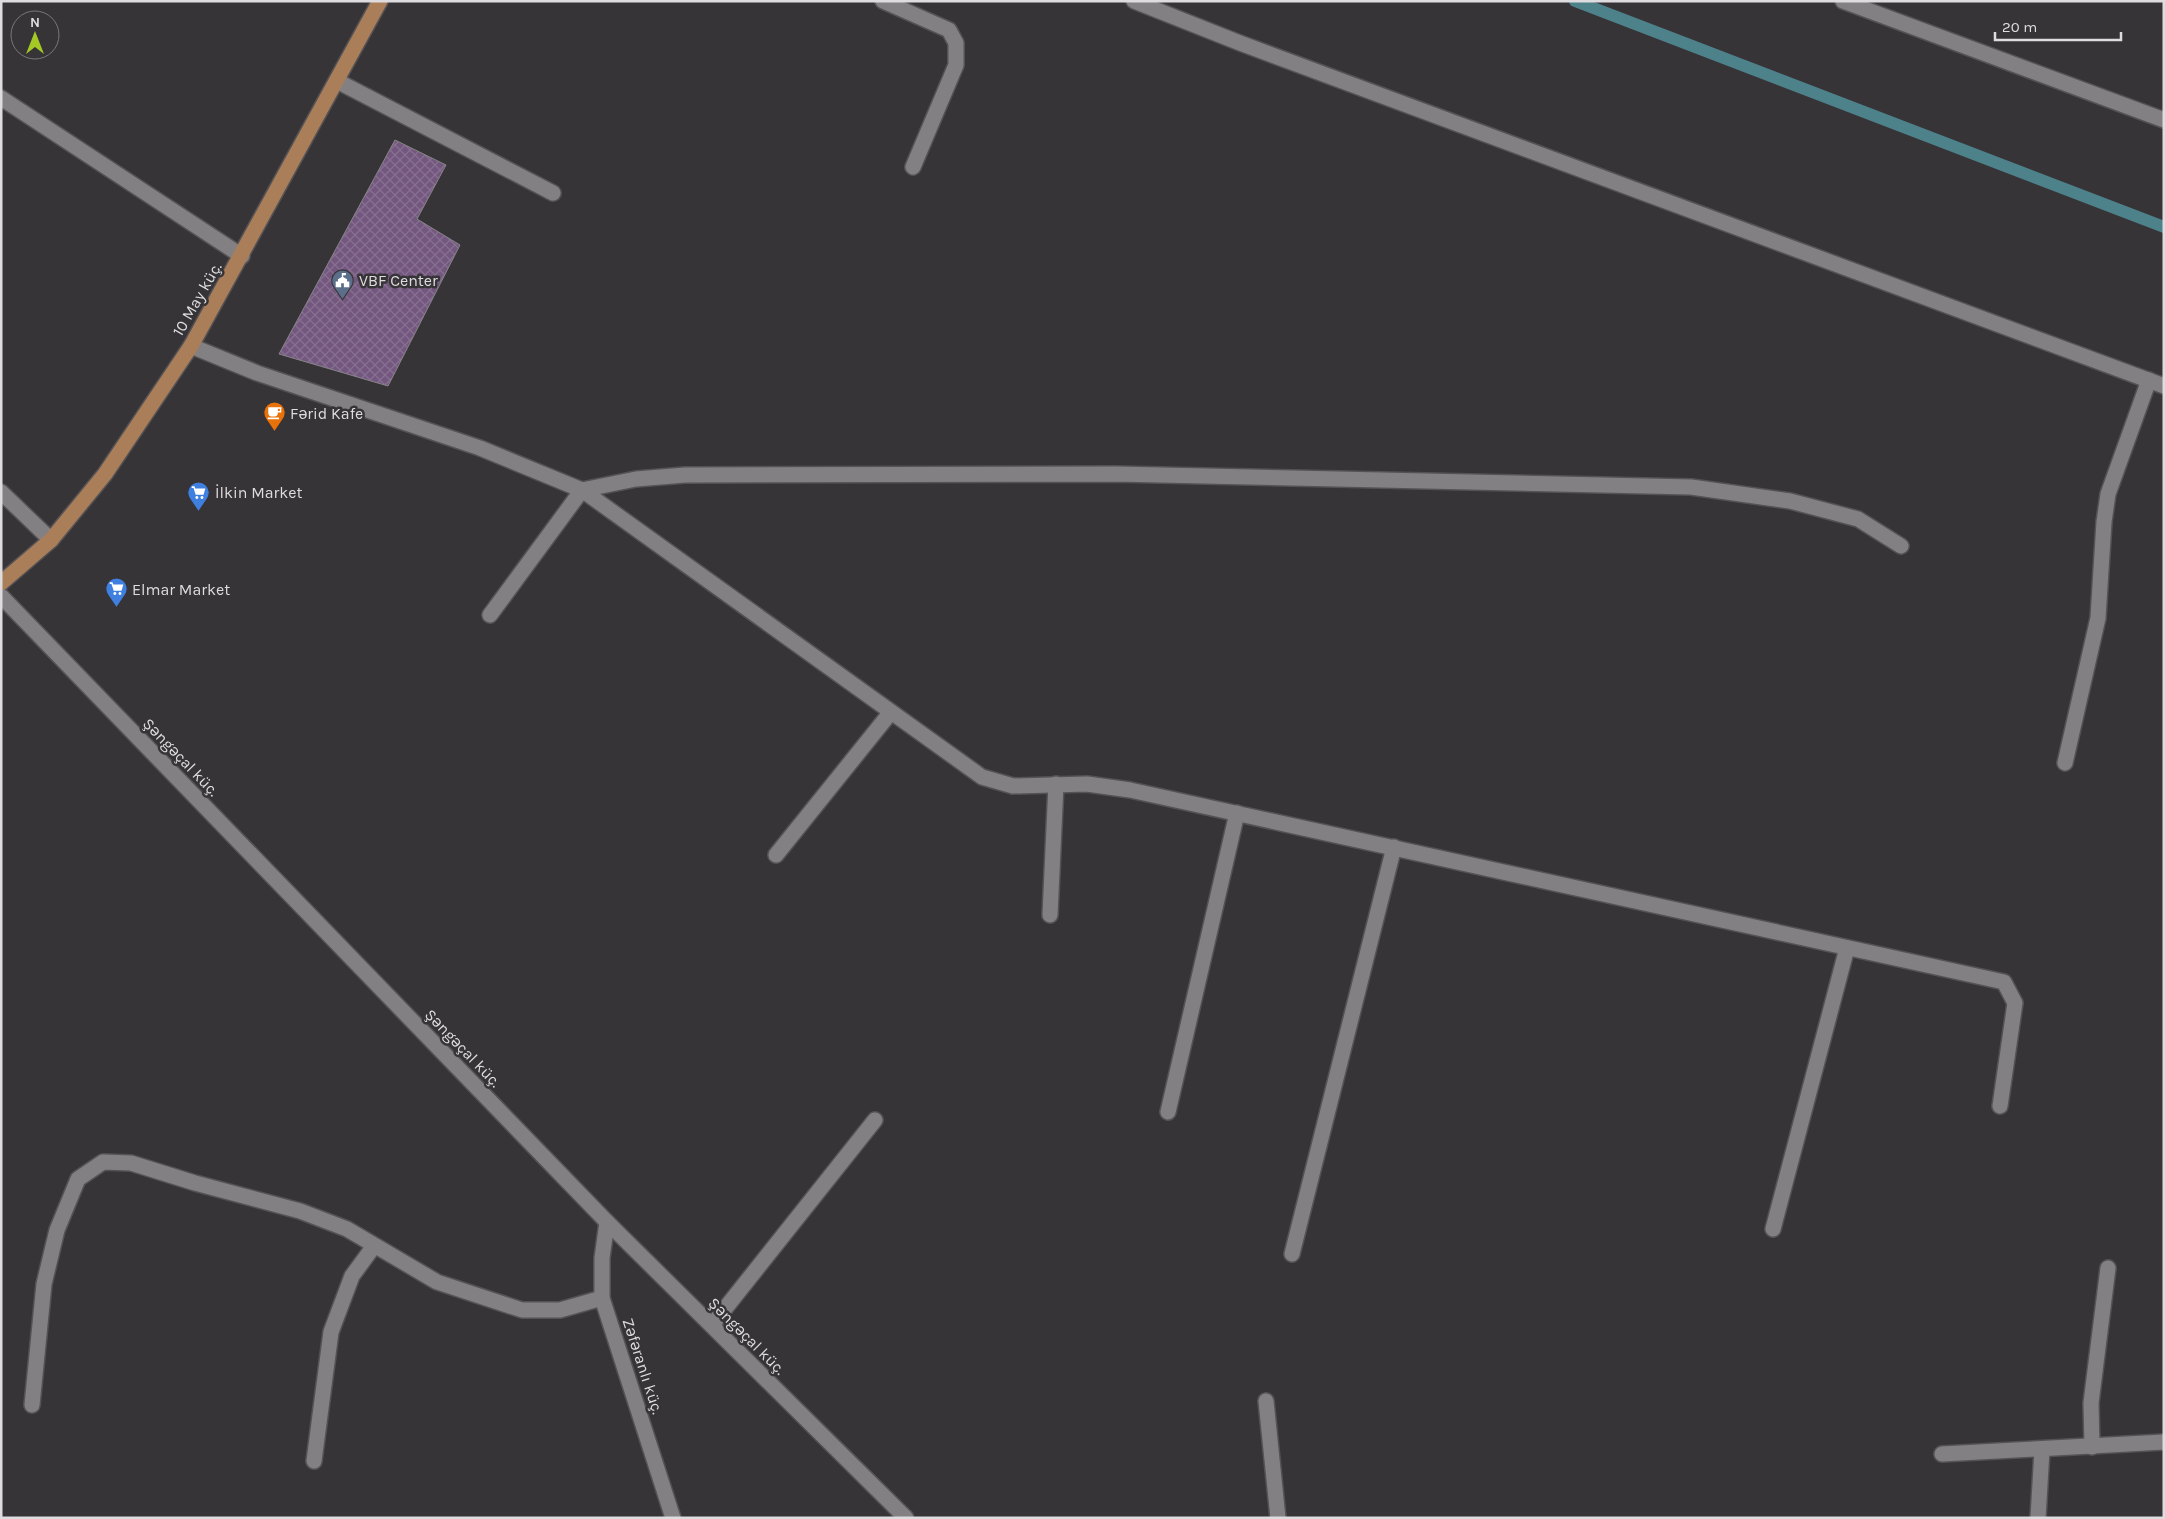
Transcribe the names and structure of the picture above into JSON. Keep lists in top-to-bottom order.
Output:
{
  "streets": {
    "main road": ["10 May küç."],
    "street": ["Şəngəçal küç.", "Zəfəranlı küç."]
  },
  "crossings": [
    ["Şəngəçal küç.", "Zəfəranlı küç."]
  ],
  "places": {
    "public building": ["VBF Center"],
    "cafe": ["Fərid Kafe"],
    "supermarket": ["İlkin Market", "Elmar Market"]
  },
  "scale_bar": "20 m",
  "north": "top"
}
